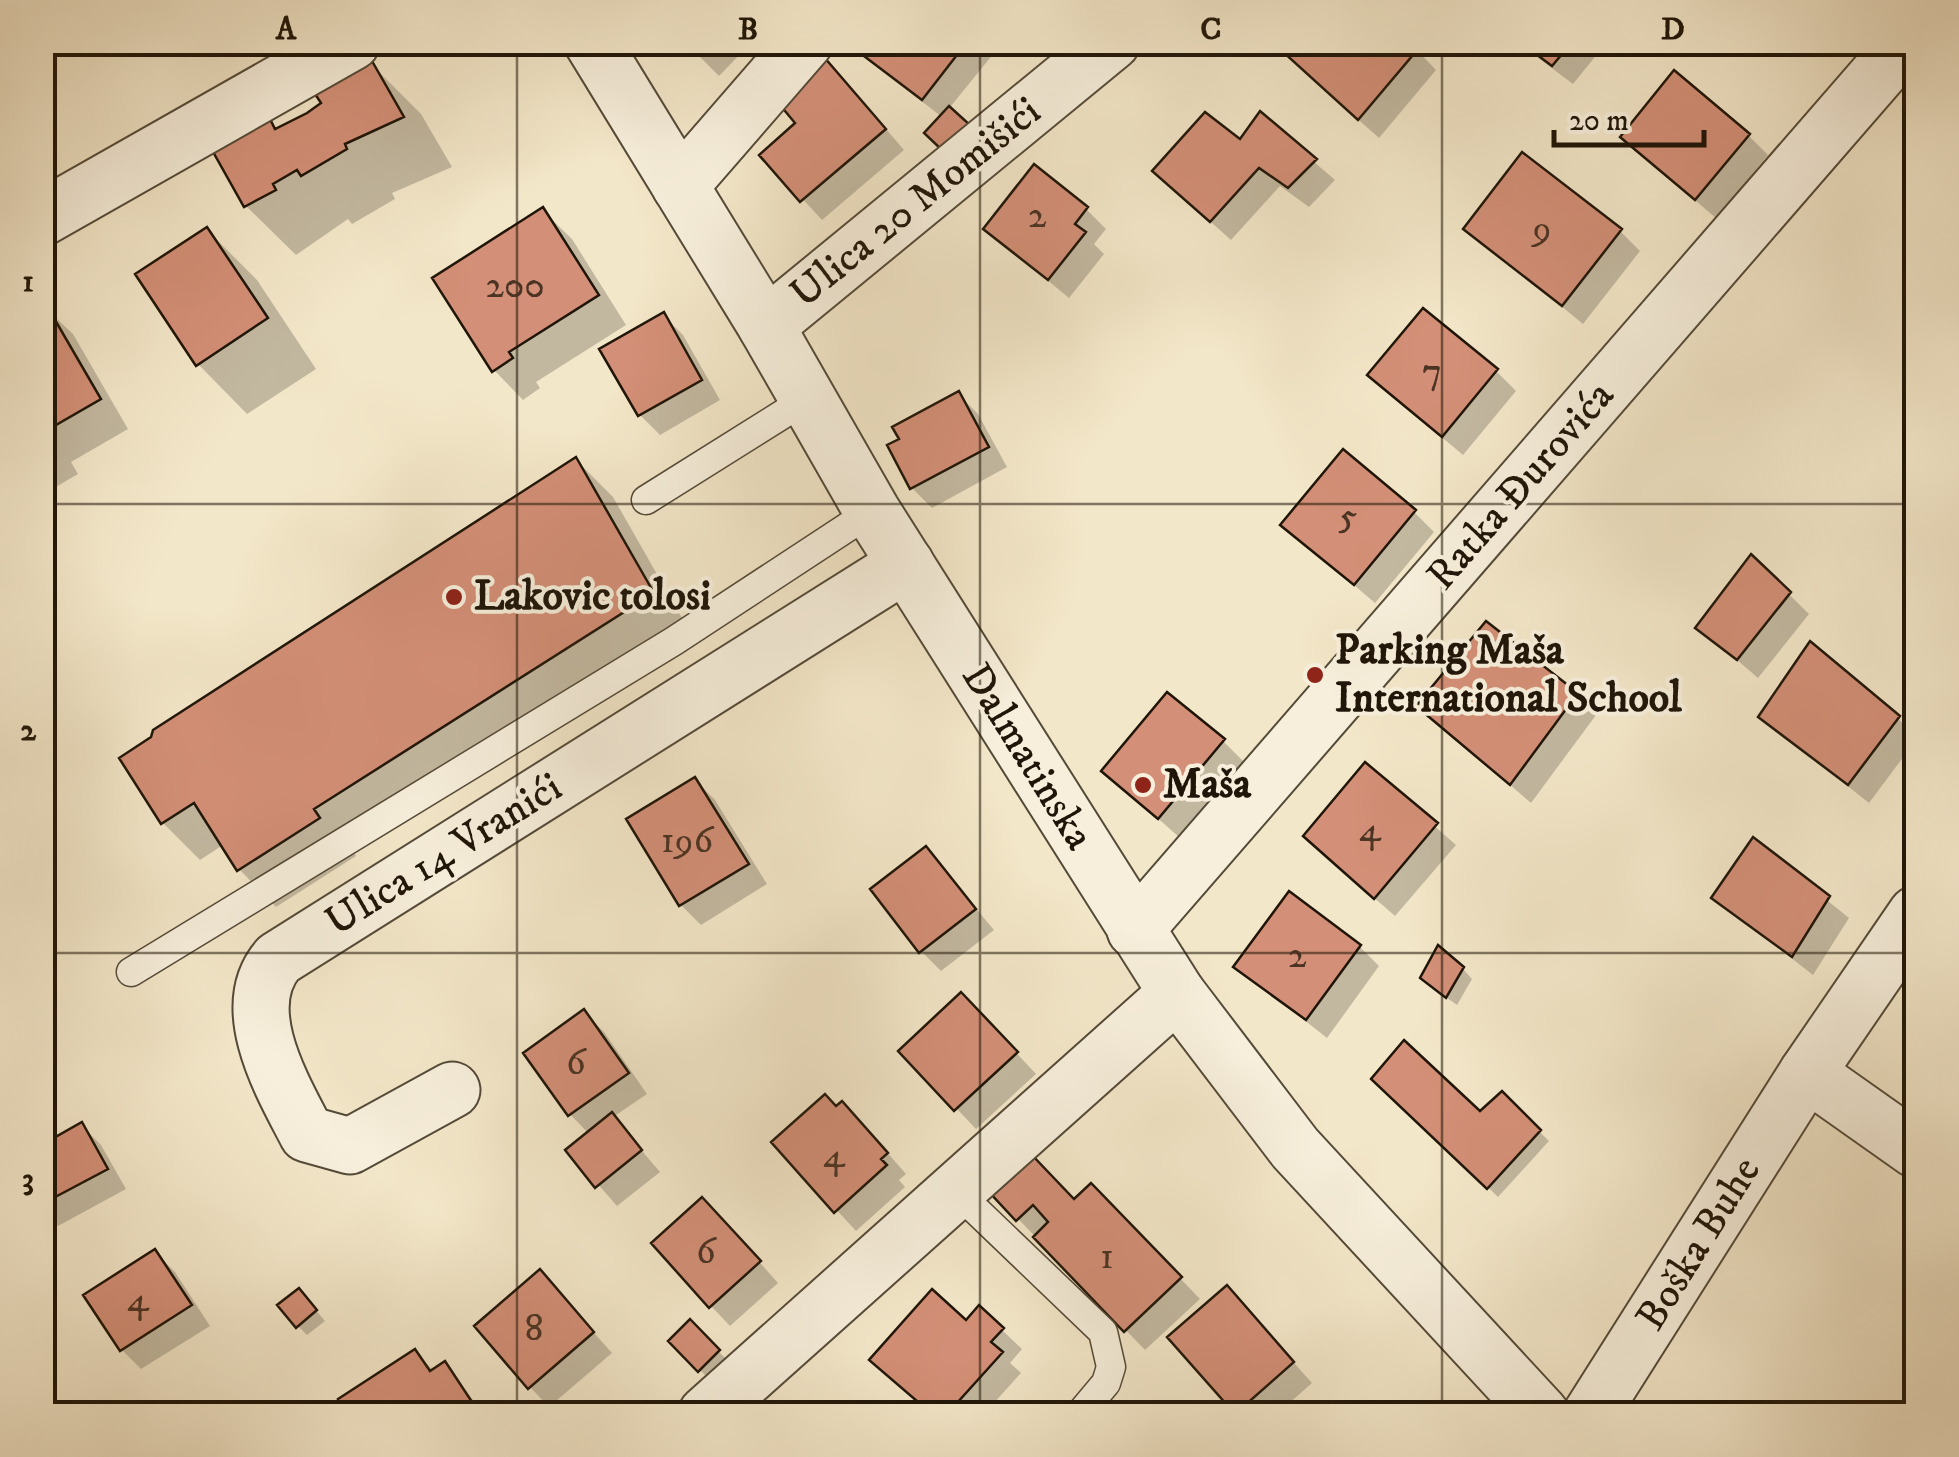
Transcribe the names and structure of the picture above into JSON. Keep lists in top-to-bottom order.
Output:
{
  "streets": {
    "street": [
      "Ulica 20 Momišići",
      "Ratka Đurovića",
      "Dalmatinska",
      "Ulica 14 Vranići",
      "Boška Buhe"
    ]
  },
  "crossings": [
    ["Ulica 20 Momišići", "Dalmatinska"],
    ["Ratka Đurovića", "Dalmatinska"],
    ["Dalmatinska", "Ulica 14 Vranići"]
  ],
  "places": ["Lakovic tolosi", "Parking Maša International School", "Maša"],
  "house_numbers": [
    "2",
    "9",
    "200",
    "7",
    "5",
    "4",
    "196",
    "2",
    "6",
    "4",
    "6",
    "1",
    "4",
    "8"
  ],
  "scale_bar": "20 m",
  "grid": {
    "columns": [
      "A",
      "B",
      "C",
      "D"
    ],
    "rows": ["1", "2", "3"]
  }
}
